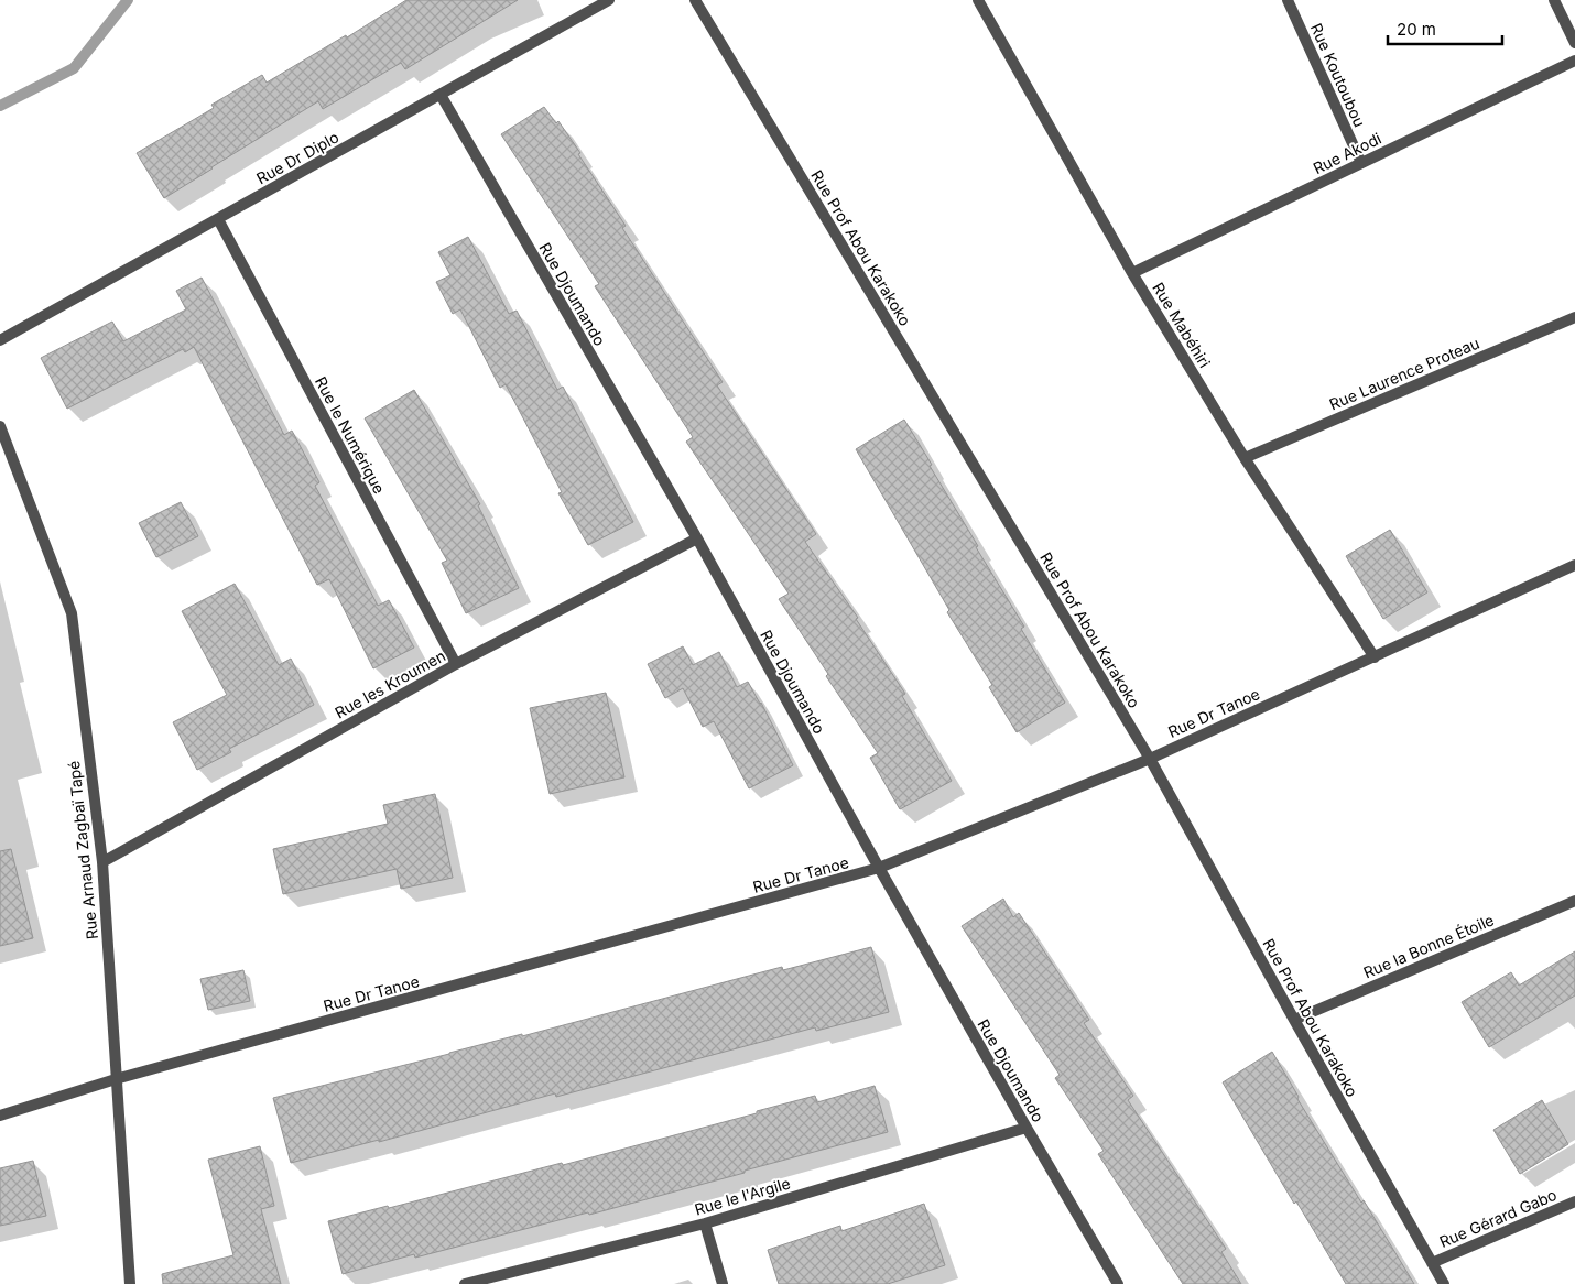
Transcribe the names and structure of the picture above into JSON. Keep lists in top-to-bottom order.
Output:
{
  "streets": {
    "street": [
      "Rue Koutoubou",
      "Rue Akodi",
      "Rue Dr Diplo",
      "Rue Prof Abou Karakoko",
      "Rue Djoumando",
      "Rue Mabéhiri",
      "Rue Laurence Proteau",
      "Rue le Numérique",
      "Rue les Kroumen",
      "Rue Dr Tanoe",
      "Rue Arnaud Zagbaï Tapé",
      "Rue la Bonne Étoile",
      "Rue le l'Argile",
      "Rue Gérard Gabo"
    ]
  },
  "crossings": [
    ["Rue Koutoubou", "Rue Akodi"],
    ["Rue Akodi", "Rue Mabéhiri"],
    ["Rue Dr Diplo", "Rue Djoumando"],
    ["Rue Dr Diplo", "Rue le Numérique"],
    ["Rue Prof Abou Karakoko", "Rue Dr Tanoe"],
    ["Rue Prof Abou Karakoko", "Rue la Bonne Étoile"],
    ["Rue Prof Abou Karakoko", "Rue Gérard Gabo"],
    ["Rue Djoumando", "Rue les Kroumen"],
    ["Rue Djoumando", "Rue Dr Tanoe"],
    ["Rue Djoumando", "Rue le l'Argile"],
    ["Rue Mabéhiri", "Rue Laurence Proteau"],
    ["Rue Mabéhiri", "Rue Dr Tanoe"],
    ["Rue le Numérique", "Rue les Kroumen"],
    ["Rue les Kroumen", "Rue Arnaud Zagbaï Tapé"],
    ["Rue Dr Tanoe", "Rue Arnaud Zagbaï Tapé"]
  ],
  "scale_bar": "20 m"
}
